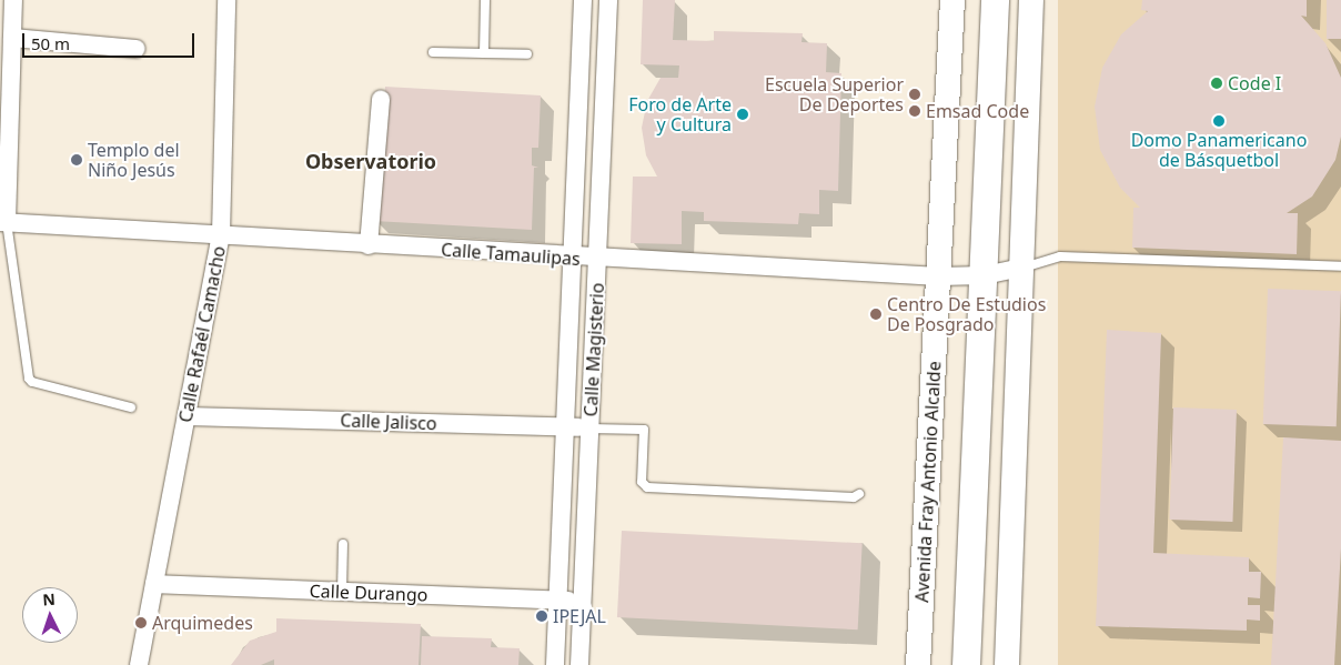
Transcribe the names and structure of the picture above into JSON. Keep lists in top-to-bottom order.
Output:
{
  "streets": {
    "street": [
      "Calle Tamaulipas",
      "Calle Rafaél Camacho",
      "Calle Magisterio",
      "Calle Jalisco",
      "Avenida Fray Antonio Alcalde",
      "Calle Durango"
    ]
  },
  "crossings": [
    ["Calle Tamaulipas", "Calle Rafaél Camacho"],
    ["Calle Tamaulipas", "Calle Magisterio"],
    ["Calle Tamaulipas", "Avenida Fray Antonio Alcalde"],
    ["Calle Rafaél Camacho", "Calle Jalisco"],
    ["Calle Rafaél Camacho", "Calle Durango"],
    ["Calle Magisterio", "Calle Jalisco"],
    ["Calle Magisterio", "Calle Durango"]
  ],
  "districts": ["Observatorio"],
  "places": [
    "Code I",
    "Escuela Superior De Deportes",
    "Emsad Code",
    "Foro de Arte y Cultura",
    "Domo Panamericano de Básquetbol",
    "Templo del Niño Jesús",
    "Centro De Estudios De Posgrado",
    "IPEJAL",
    "Arquimedes"
  ],
  "scale_bar": "50 m",
  "north": "top"
}
